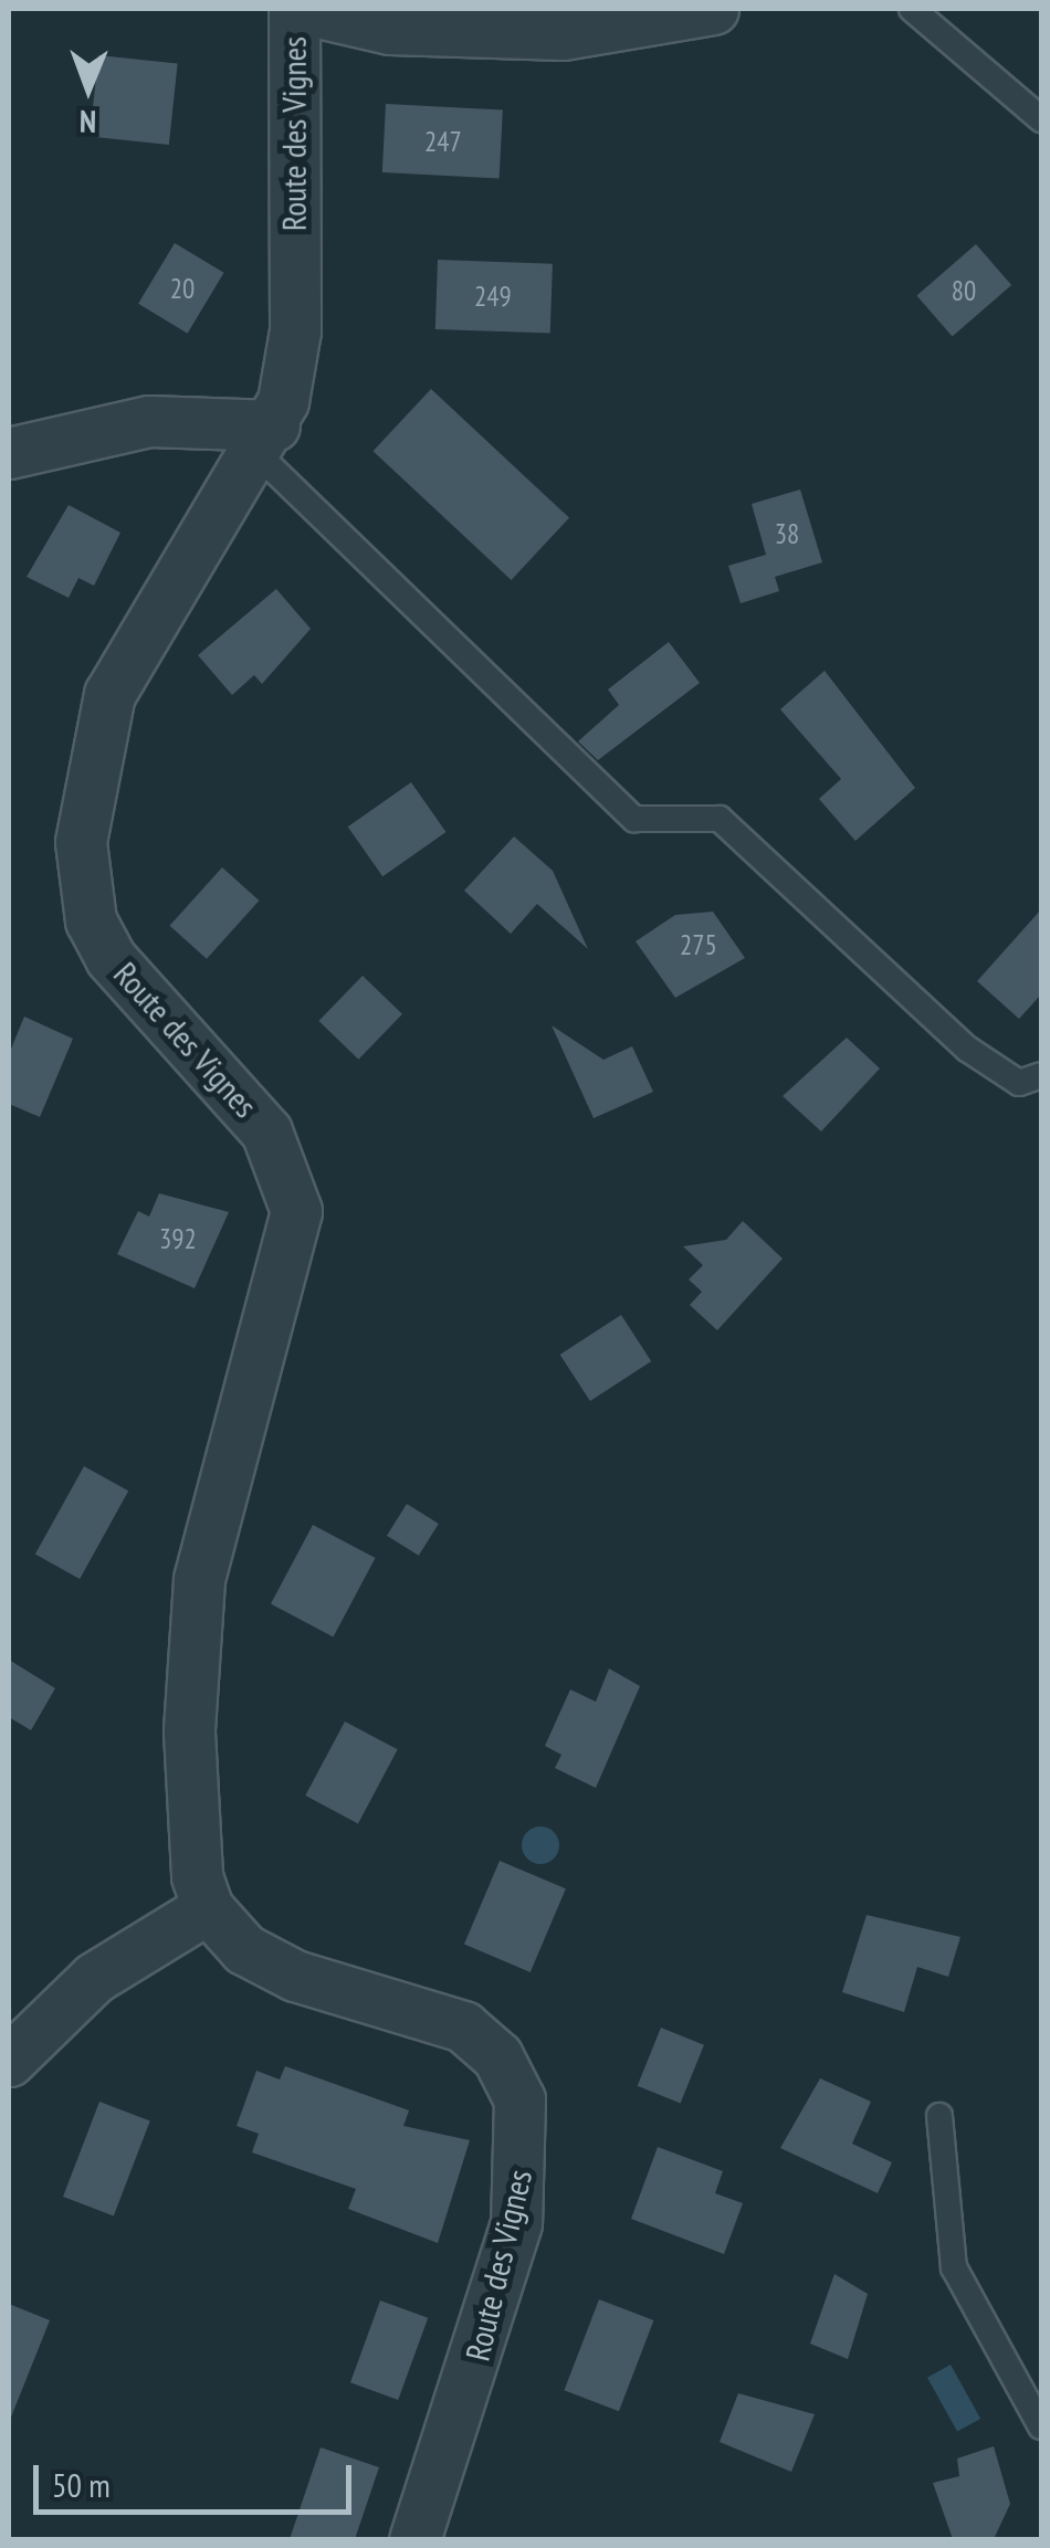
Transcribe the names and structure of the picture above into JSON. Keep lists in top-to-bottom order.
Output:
{
  "streets": {
    "street": ["Route des Vignes"]
  },
  "house_numbers": [
    "247",
    "20",
    "80",
    "249",
    "38",
    "275",
    "392"
  ],
  "scale_bar": "50 m",
  "north": "bottom"
}
